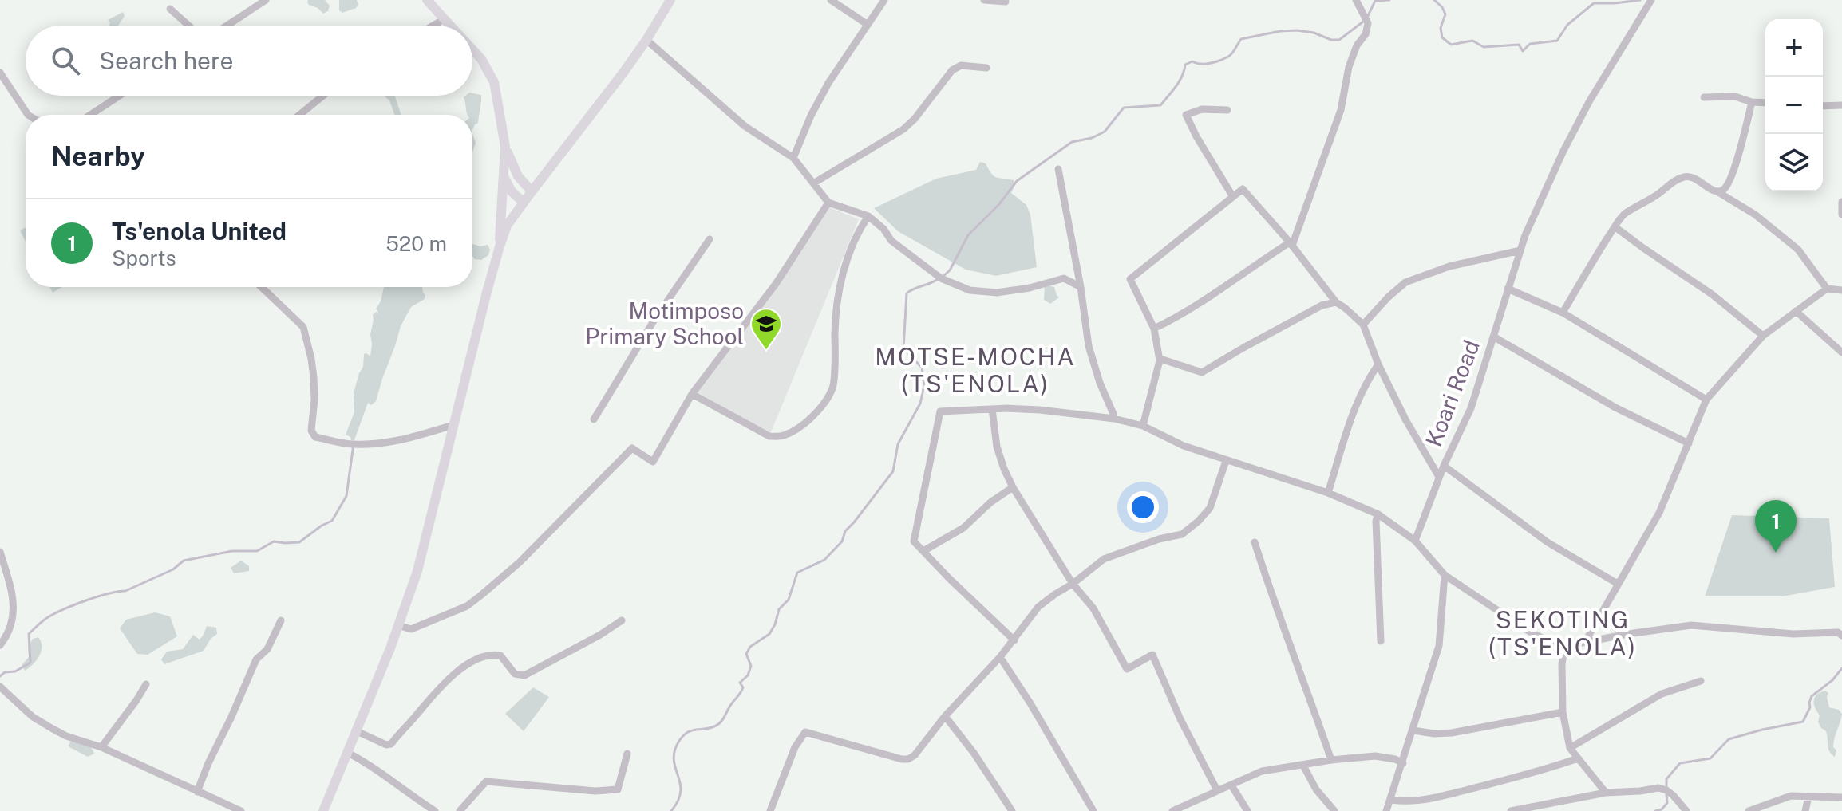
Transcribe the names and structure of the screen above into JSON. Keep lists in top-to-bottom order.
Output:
{
  "streets": {
    "street": ["Koari Road"]
  },
  "districts": ["MOTSE-MOCHA (TS'ENOLA)", "SEKOTING (TS'ENOLA)"],
  "places": {
    "school or university": ["Motimposo Primary School"]
  },
  "page": {
    "map_buttons": ["+", "−"],
    "search": "Search here",
    "heading": "Nearby",
    "list": [
      {
        "mark": "1",
        "name": "Ts'enola United",
        "note": "Sports",
        "value": "520 m"
      }
    ],
    "pins": "1"
  }
}
